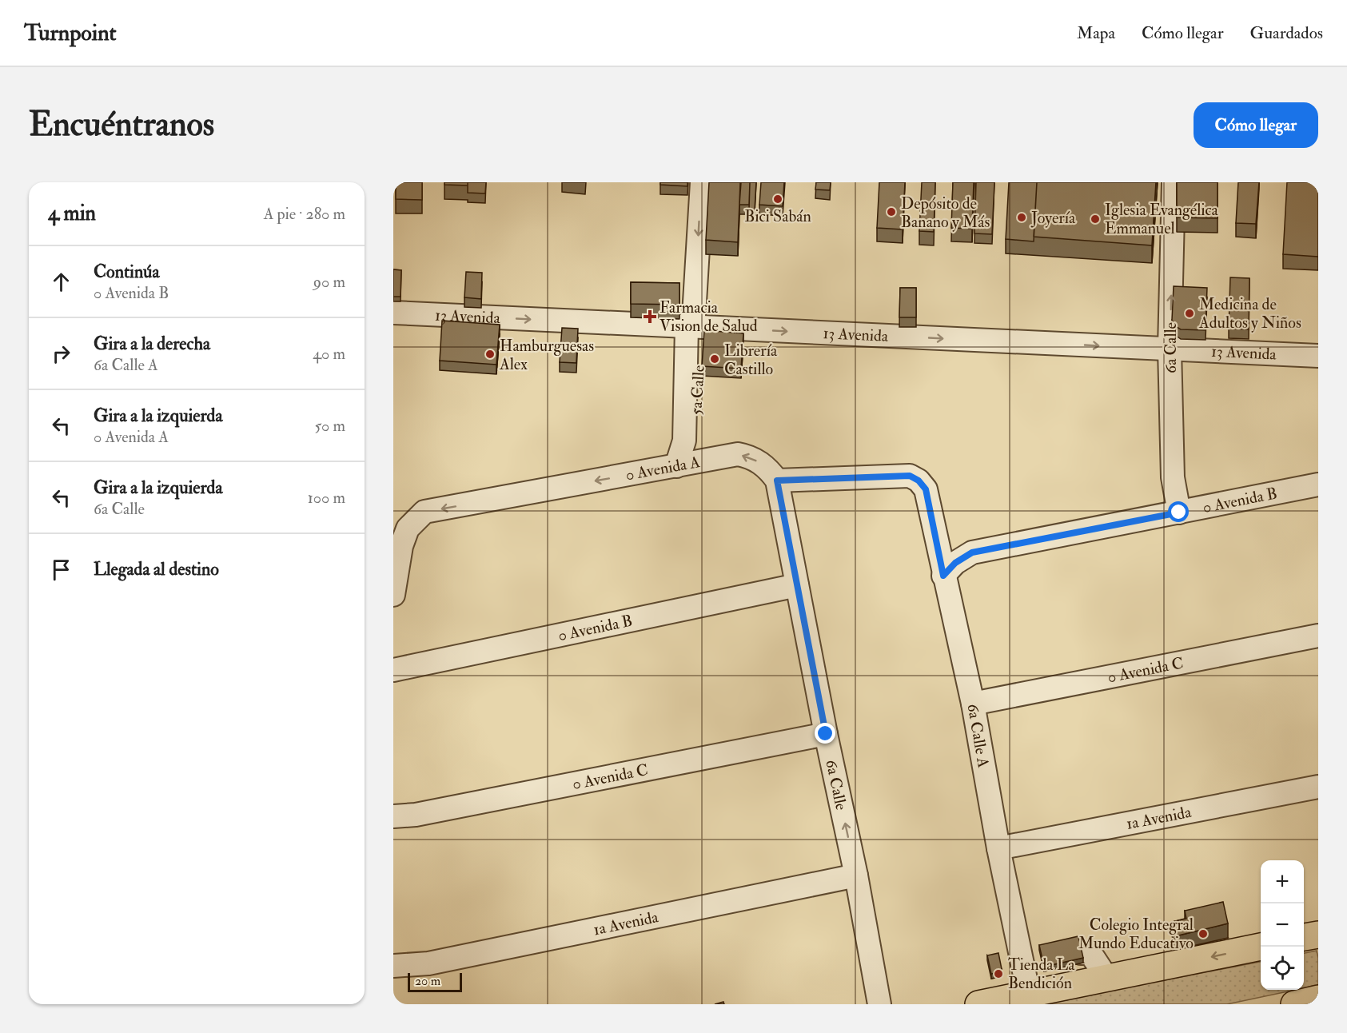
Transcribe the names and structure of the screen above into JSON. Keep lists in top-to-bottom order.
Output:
{
  "streets": {
    "street": [
      "13 Avenida",
      "6a Calle",
      "5a Calle",
      "0 Avenida A",
      "0 Avenida B",
      "0 Avenida C",
      "6a Calle A",
      "1a Avenida"
    ]
  },
  "crossings": [
    ["13 Avenida", "6a Calle"],
    ["13 Avenida", "5a Calle"],
    ["6a Calle", "0 Avenida A"],
    ["6a Calle", "0 Avenida B"],
    ["6a Calle", "0 Avenida C"],
    ["6a Calle", "6a Calle A"],
    ["6a Calle", "1a Avenida"],
    ["5a Calle", "0 Avenida A"],
    ["0 Avenida A", "6a Calle A"],
    ["0 Avenida B", "6a Calle A"],
    ["0 Avenida C", "6a Calle A"],
    ["6a Calle A", "1a Avenida"]
  ],
  "one_way": ["13 Avenida", "6a Calle", "0 Avenida A"],
  "places": {
    "other": [
      "Bici Sabán",
      "Depósito de Banano y Más",
      "Joyería",
      "Iglesia Evangélica Emmanuel",
      "Medicina de Adultos y Niños",
      "Hamburguesas Alex",
      "Librería Castillo",
      "Colegio Integral Mundo Educativo",
      "Tienda La Bendición"
    ],
    "health": ["Farmacia Vision de Salud"]
  },
  "scale_bar": "20 m",
  "page": {
    "header": "Turnpoint",
    "nav": ["Mapa", "Cómo llegar", "Guardados"],
    "buttons": "Cómo llegar",
    "title": "Encuéntranos",
    "heading": ["4 min", "A pie · 280 m"],
    "list": [
      ["Continúa", "0 Avenida B", "90 m"],
      ["Gira a la derecha", "6a Calle A", "40 m"],
      ["Gira a la izquierda", "0 Avenida A", "50 m"],
      ["Gira a la izquierda", "6a Calle", "100 m"],
      "Llegada al destino"
    ],
    "map_buttons": ["+", "−"],
    "scale": "20 m"
  }
}
